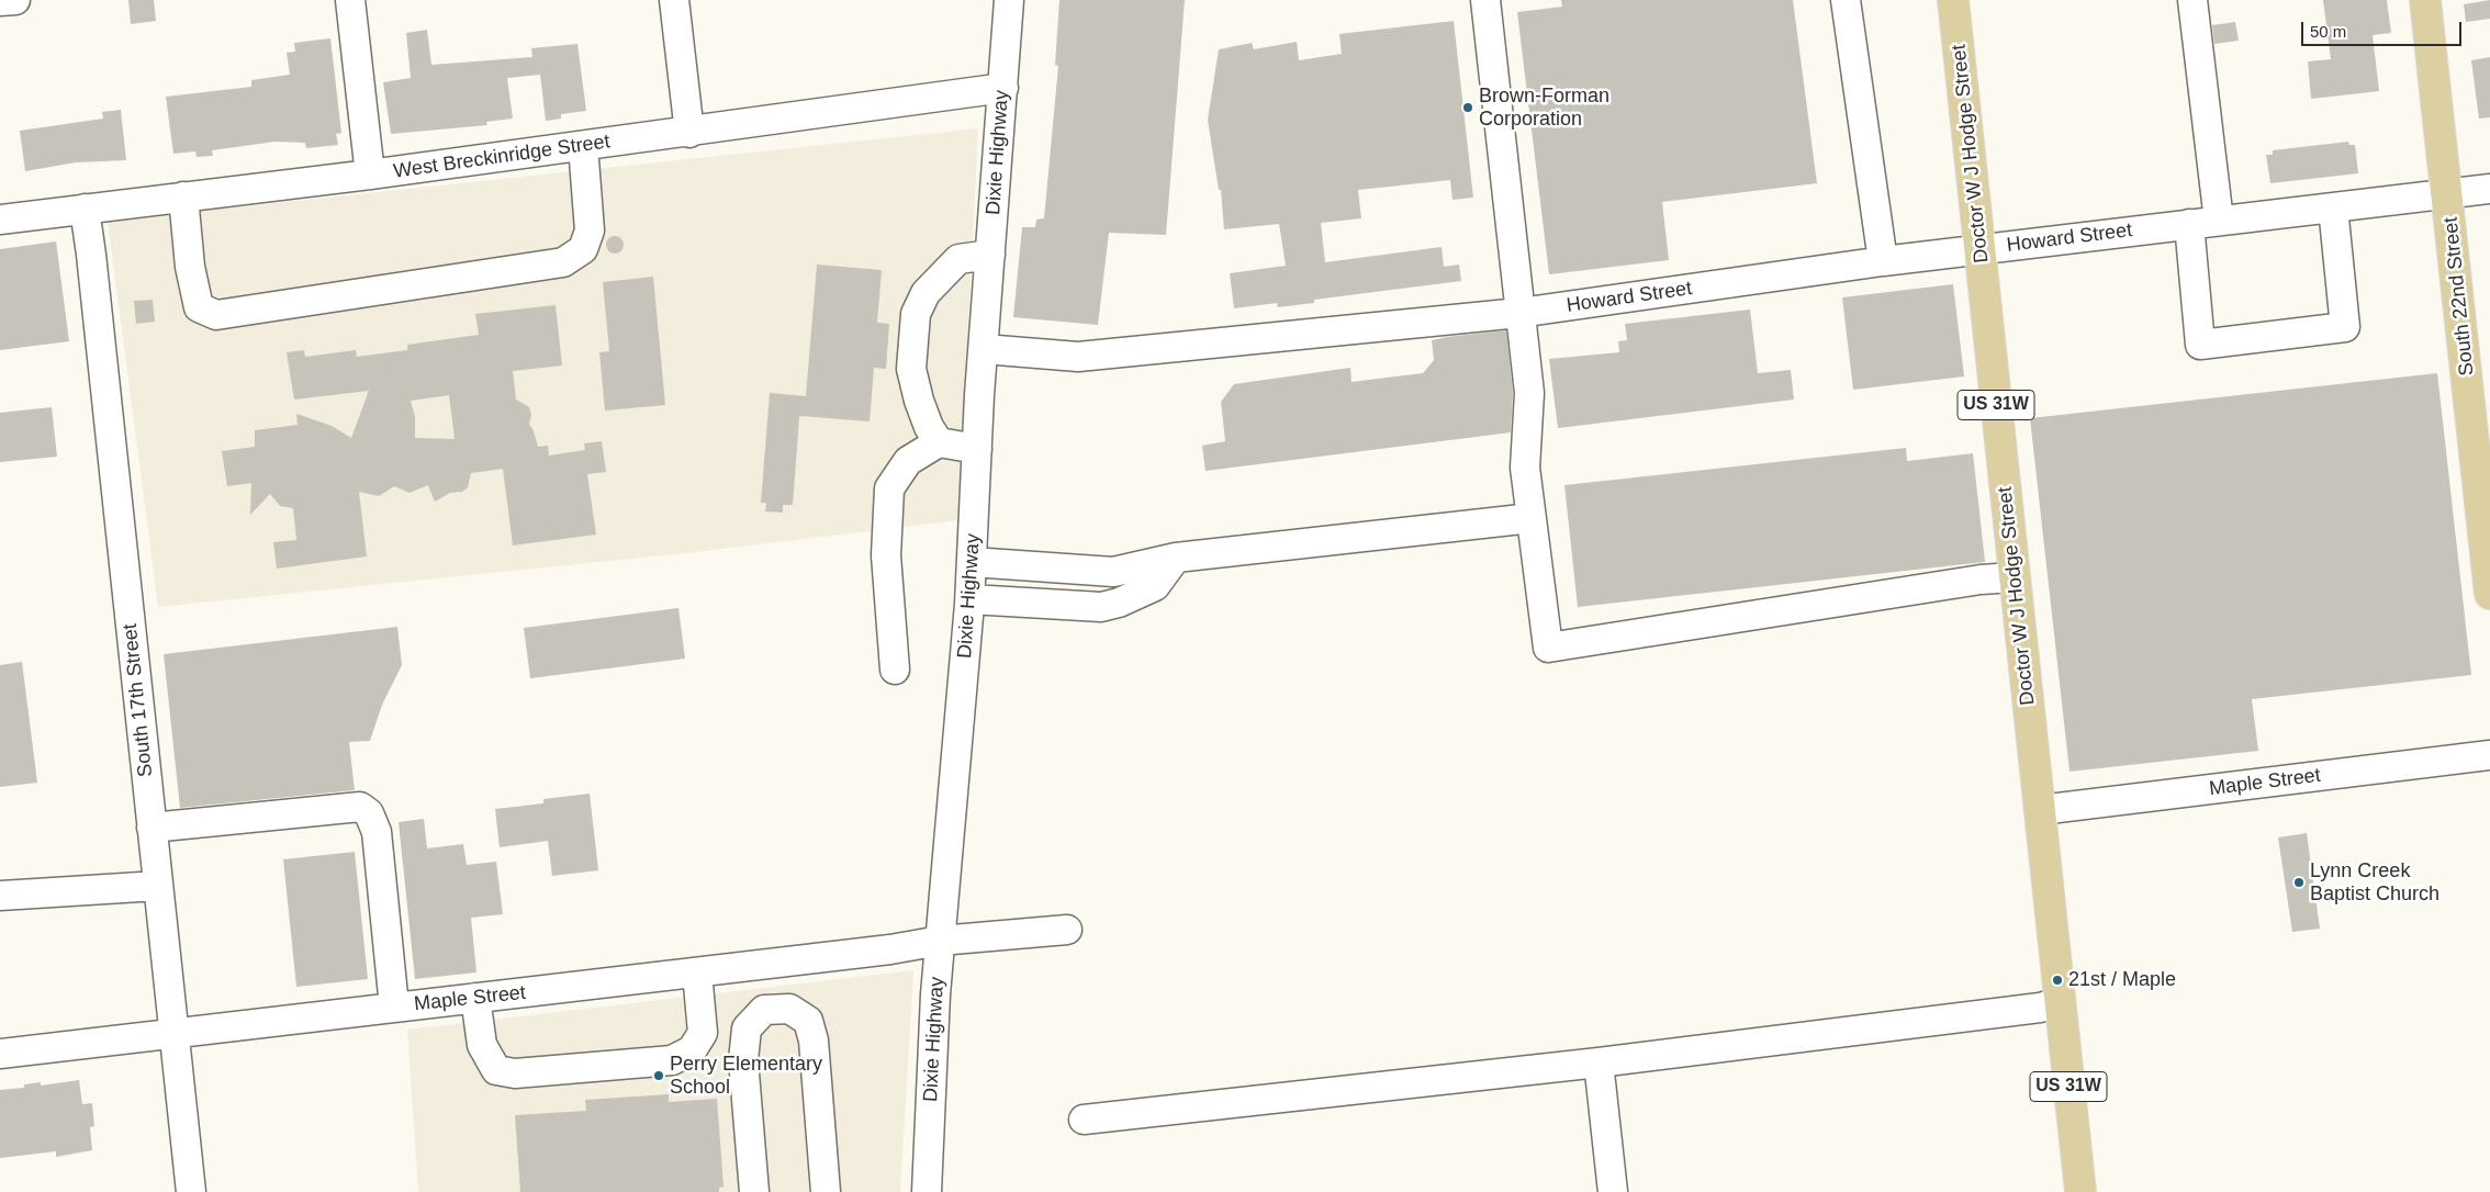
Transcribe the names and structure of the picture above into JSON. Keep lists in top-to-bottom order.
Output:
{
  "streets": {
    "main road": ["Doctor W J Hodge Street", "South 22nd Street", "US 31W"],
    "street": [
      "Dixie Highway",
      "West Breckinridge Street",
      "Howard Street",
      "South 17th Street",
      "Maple Street"
    ]
  },
  "crossings": [
    ["Dixie Highway", "West Breckinridge Street"],
    ["Dixie Highway", "Howard Street"],
    ["Dixie Highway", "Maple Street"],
    ["Doctor W J Hodge Street", "Howard Street"],
    ["Doctor W J Hodge Street", "Maple Street"],
    ["West Breckinridge Street", "South 17th Street"],
    ["Howard Street", "South 22nd Street"],
    ["South 17th Street", "Maple Street"]
  ],
  "places": [
    "Brown-Forman Corporation",
    "Lynn Creek Baptist Church",
    "21st / Maple",
    "Perry Elementary School"
  ],
  "scale_bar": "50 m"
}
